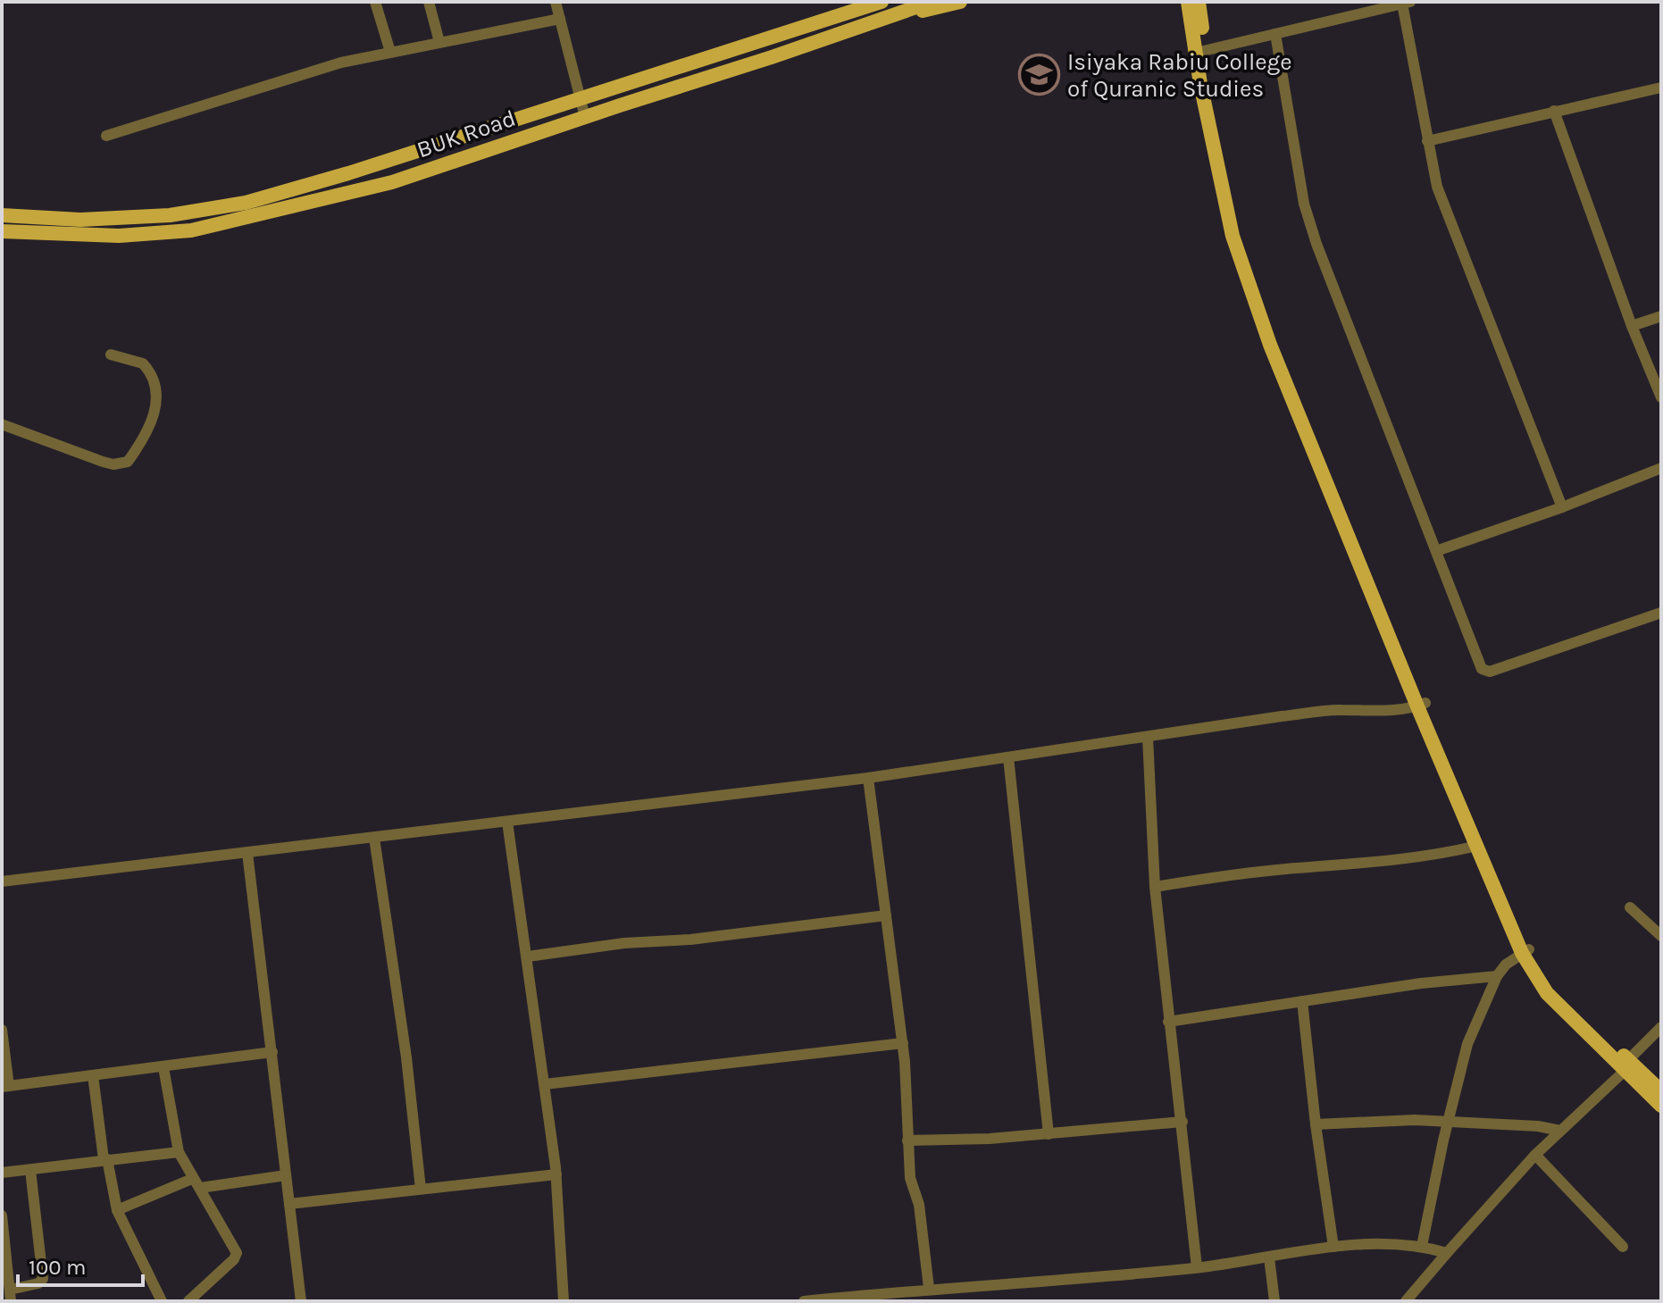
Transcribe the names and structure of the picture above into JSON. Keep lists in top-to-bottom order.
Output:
{
  "streets": {
    "main road": ["BUK Road"]
  },
  "places": {
    "school or university": ["Isiyaka Rabiu College of Quranic Studies"]
  },
  "scale_bar": "100 m"
}
